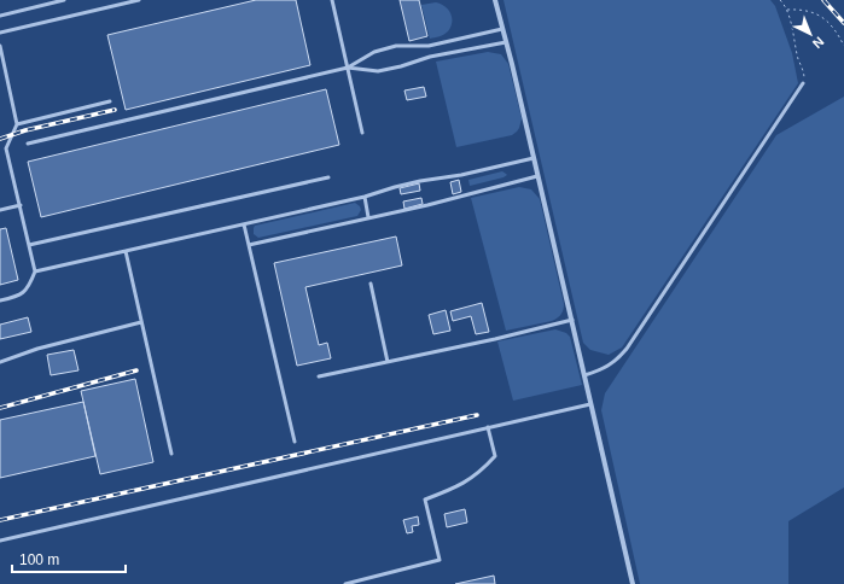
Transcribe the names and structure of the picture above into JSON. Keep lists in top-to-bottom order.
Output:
{
  "scale_bar": "100 m",
  "north": "bottom right"
}
